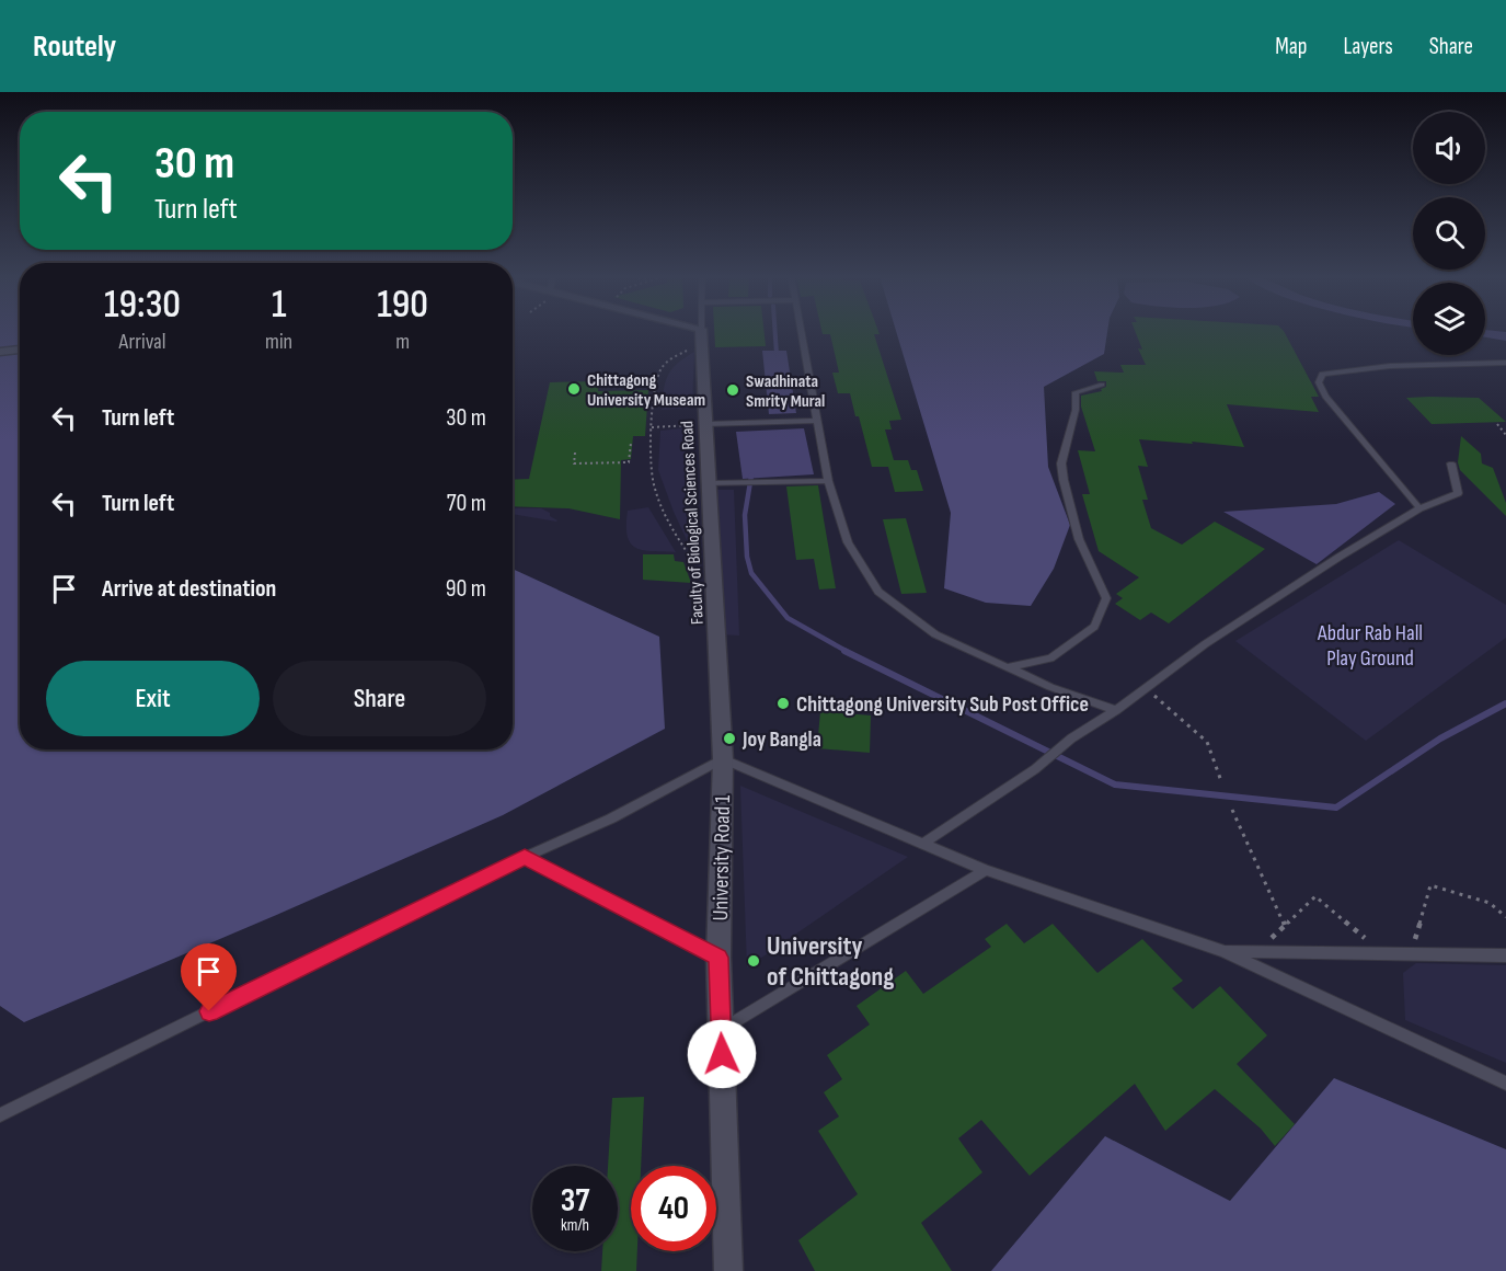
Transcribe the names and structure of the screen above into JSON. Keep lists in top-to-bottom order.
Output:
{
  "streets": {
    "street": ["Faculty of Biological Sciences Road", "University Road 1"]
  },
  "crossings": [
    ["Faculty of Biological Sciences Road", "University Road 1"]
  ],
  "parks": ["Abdur Rab Hall Play Ground"],
  "places": [
    "Chittagong University Museam",
    "Swadhinata Smrity Mural",
    "Chittagong University Sub Post Office",
    "Joy Bangla",
    "University of Chittagong"
  ],
  "page": {
    "header": "Routely",
    "nav": ["Map", "Layers", "Share"],
    "turn": ["30 m", "Turn left"],
    "eta": [
      "19:30",
      "Arrival",
      "1",
      "min",
      "190",
      "m"
    ],
    "list": [
      {
        "name": "Turn left",
        "value": "30 m"
      },
      {
        "name": "Turn left",
        "value": "70 m"
      },
      {
        "name": "Arrive at destination",
        "value": "90 m"
      }
    ],
    "buttons": ["Exit", "Share"],
    "speed": "37 km/h",
    "limit": "40"
  }
}
